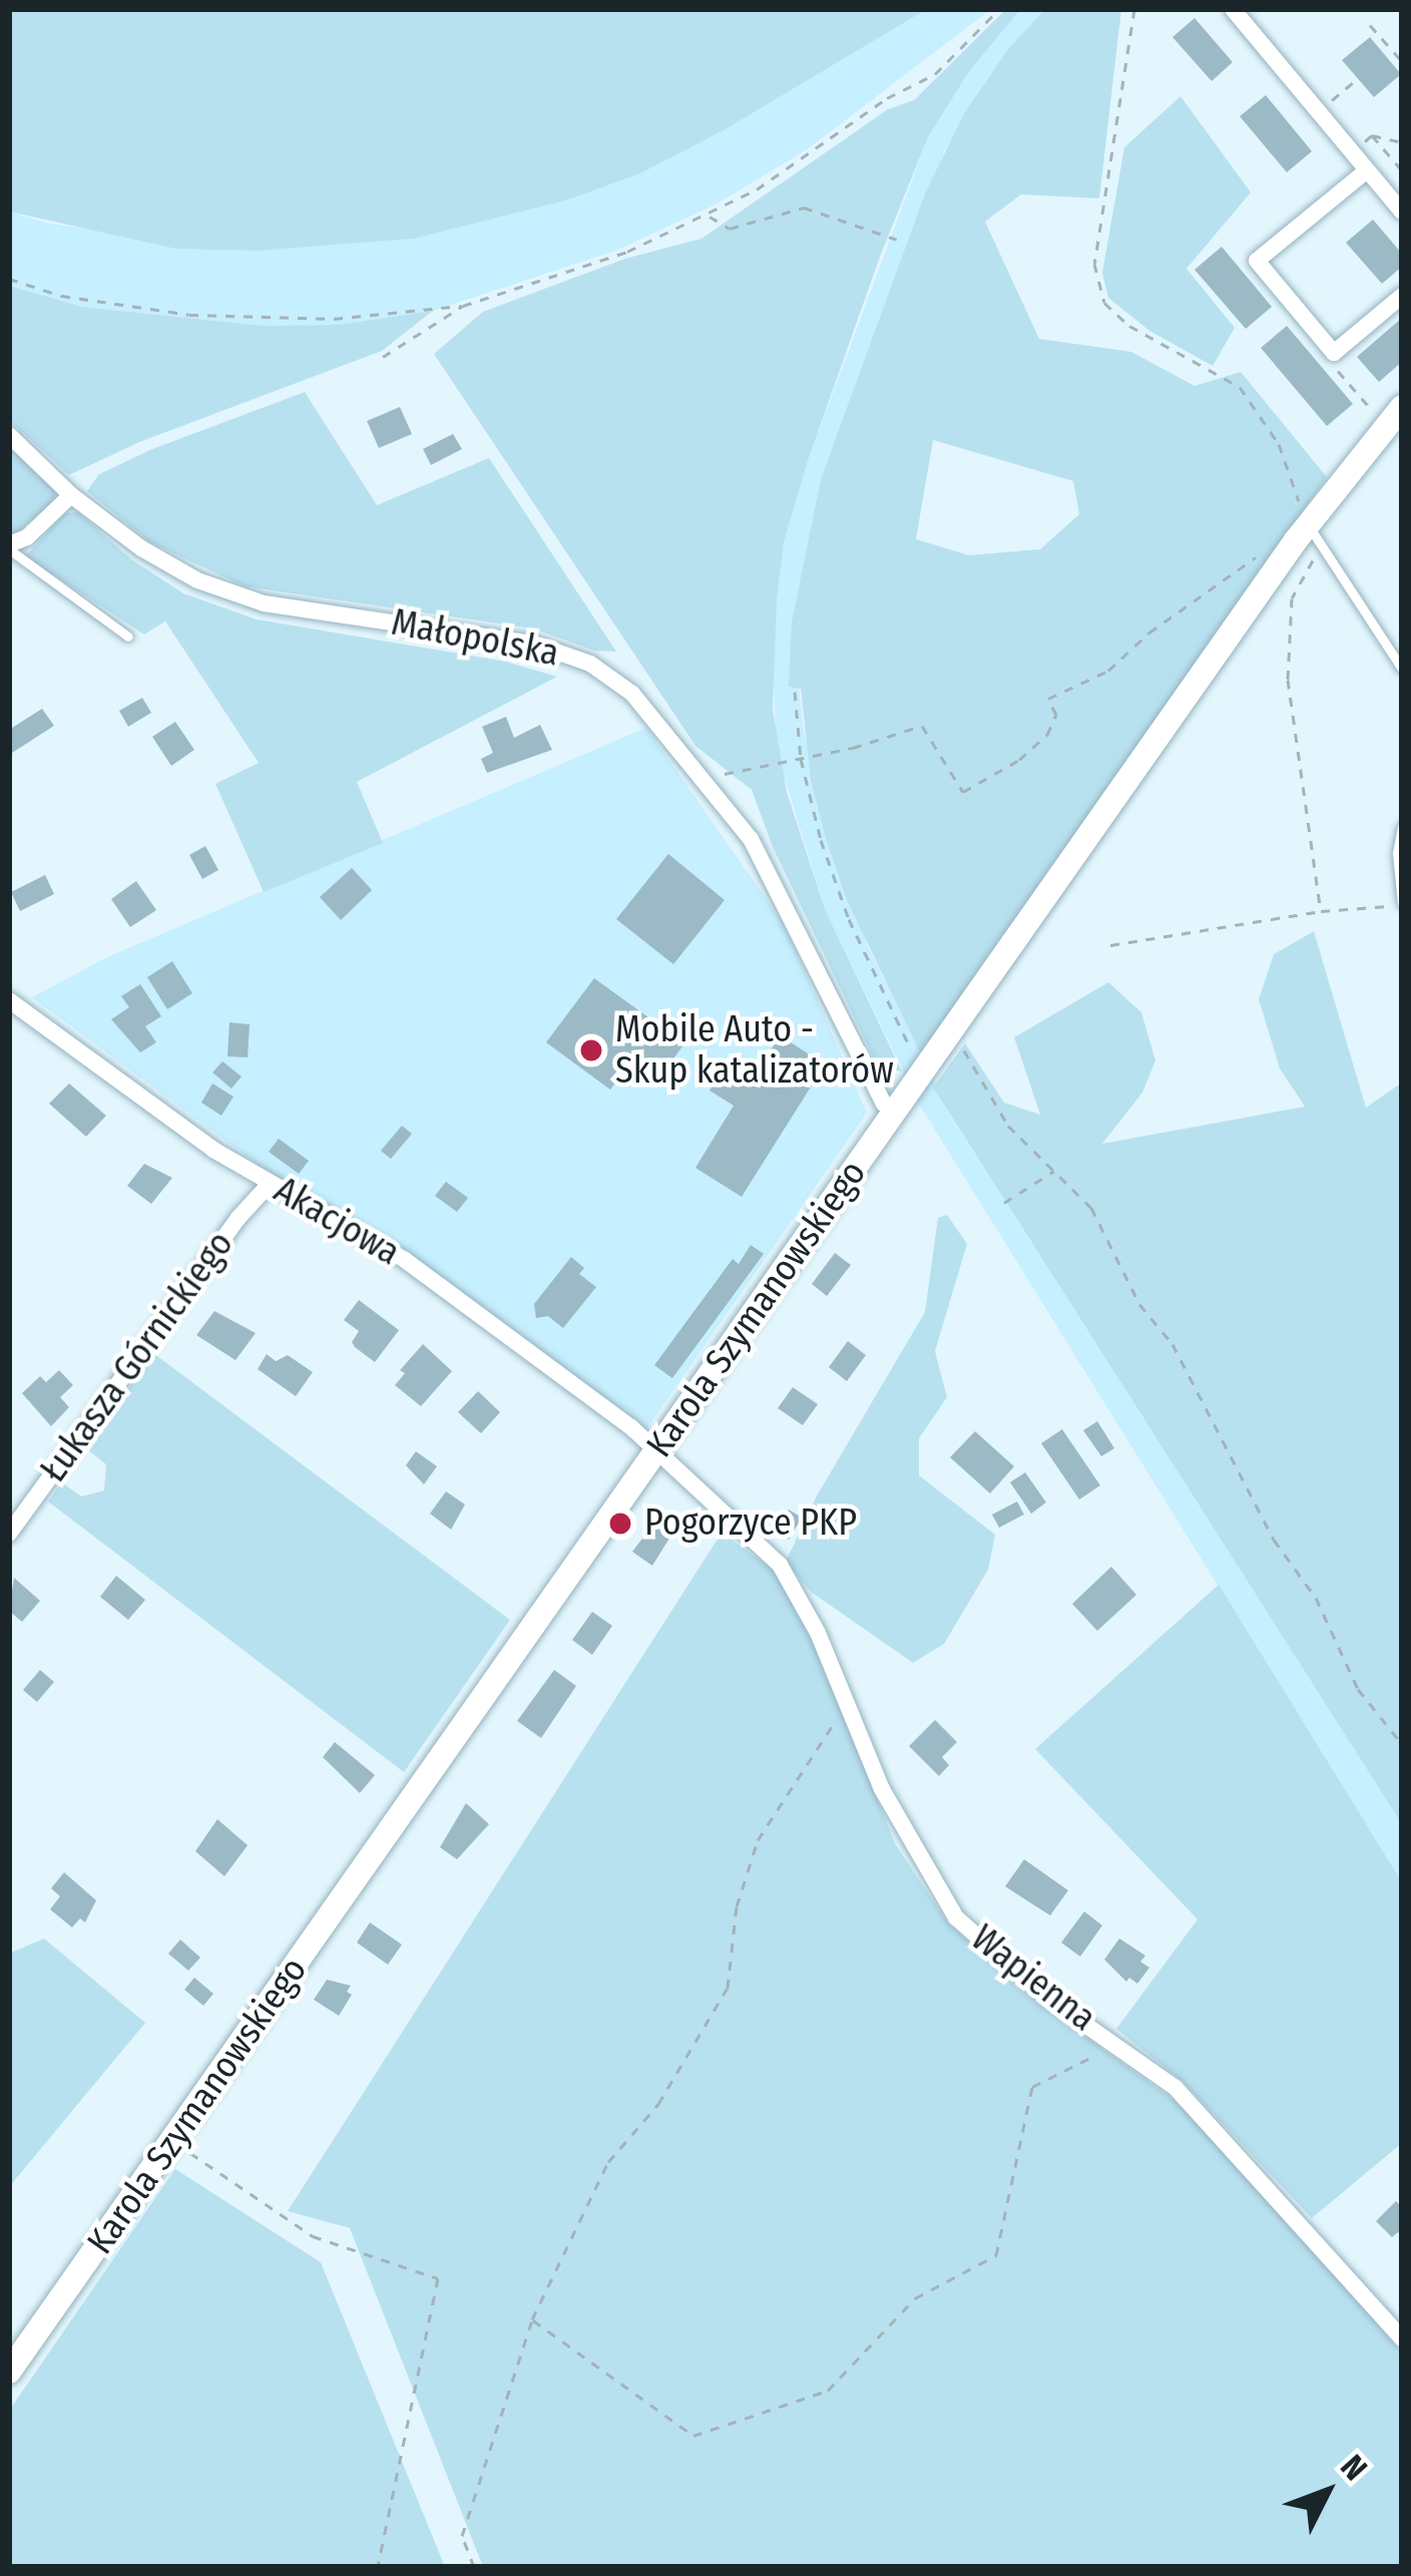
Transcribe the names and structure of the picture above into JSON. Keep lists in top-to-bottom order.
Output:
{
  "streets": {
    "street": [
      "Małopolska",
      "Akacjowa",
      "Karola Szymanowskiego",
      "Łukasza Górnickiego",
      "Wapienna"
    ]
  },
  "crossings": [
    ["Małopolska", "Karola Szymanowskiego"],
    ["Akacjowa", "Karola Szymanowskiego"],
    ["Akacjowa", "Łukasza Górnickiego"],
    ["Akacjowa", "Wapienna"],
    ["Karola Szymanowskiego", "Wapienna"]
  ],
  "places": ["Mobile Auto - Skup katalizatorów", "Pogorzyce PKP"],
  "north": "top right"
}
